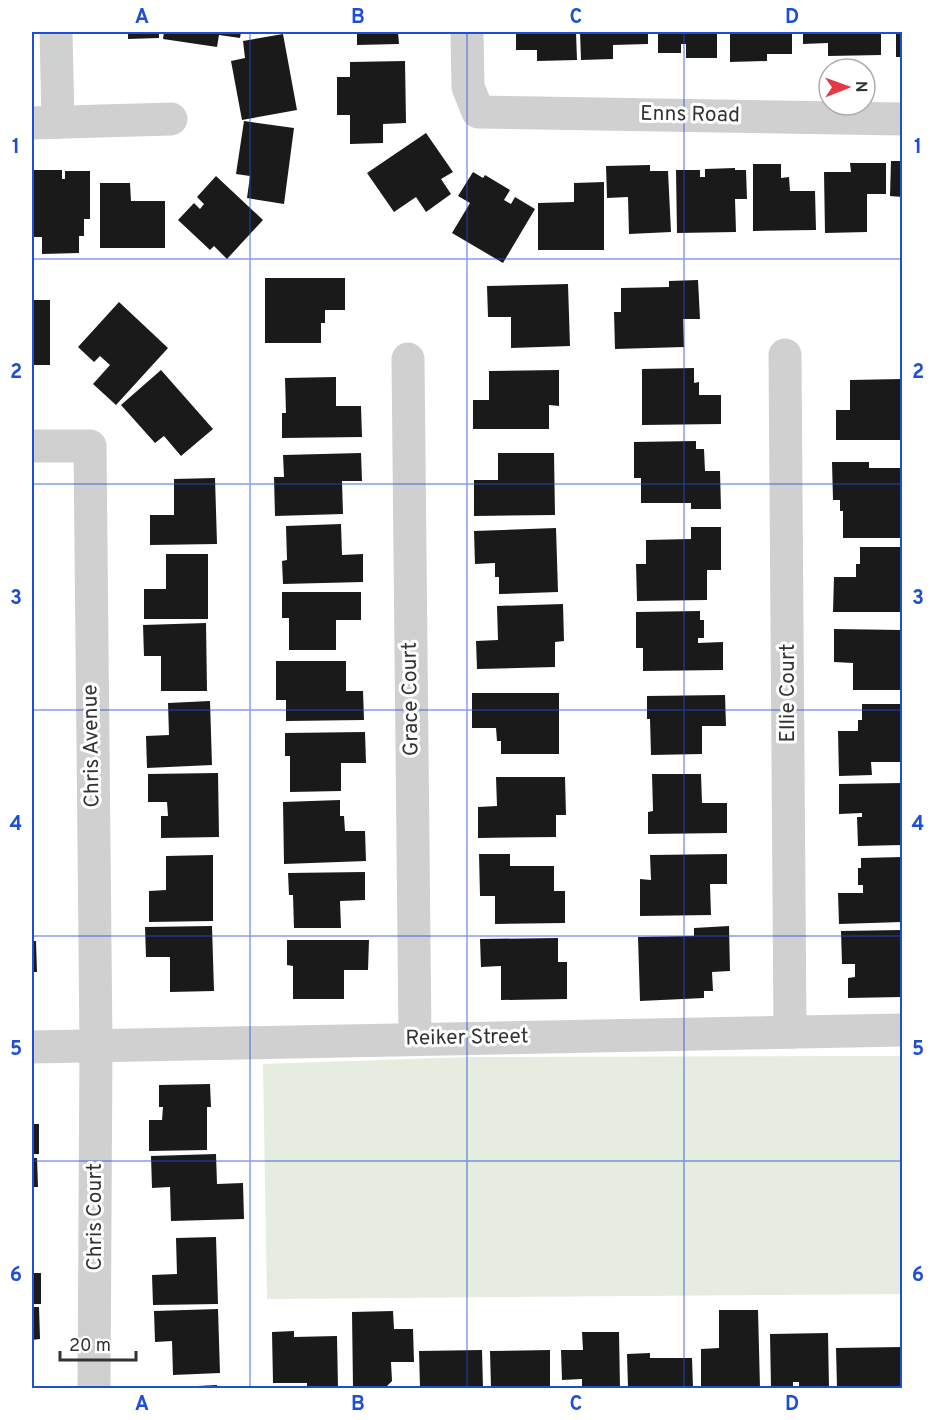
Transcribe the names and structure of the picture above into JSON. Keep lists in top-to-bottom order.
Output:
{
  "streets": {
    "street": [
      "Enns Road",
      "Ellie Court",
      "Grace Court",
      "Chris Avenue",
      "Reiker Street",
      "Chris Court"
    ]
  },
  "crossings": [
    ["Ellie Court", "Reiker Street"],
    ["Grace Court", "Reiker Street"],
    ["Chris Avenue", "Reiker Street"],
    ["Chris Avenue", "Chris Court"],
    ["Reiker Street", "Chris Court"]
  ],
  "scale_bar": "20 m",
  "north": "right",
  "grid": {
    "columns": [
      "A",
      "B",
      "C",
      "D"
    ],
    "rows": [
      "1",
      "2",
      "3",
      "4",
      "5",
      "6"
    ]
  }
}
